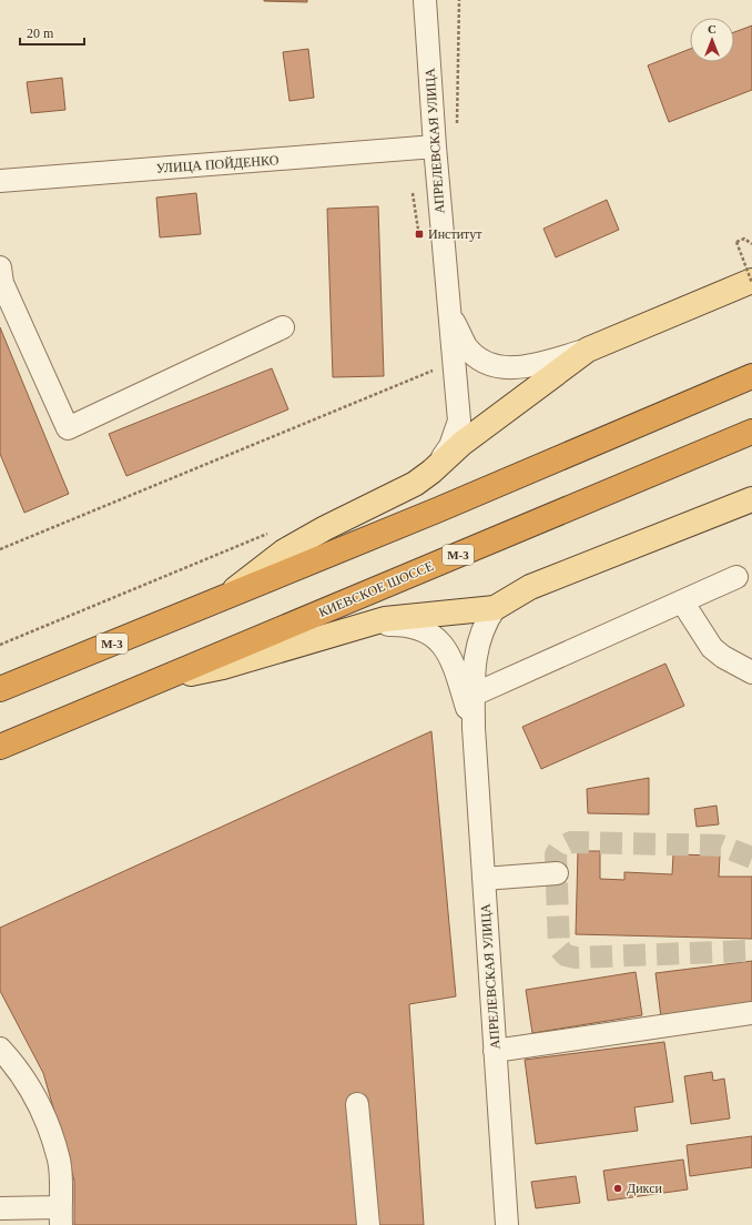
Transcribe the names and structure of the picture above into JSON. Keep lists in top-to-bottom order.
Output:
{
  "streets": {
    "highway": ["М-3", "КИЕВСКОЕ ШОССЕ"],
    "street": ["АПРЕЛЕВСКАЯ УЛИЦА", "УЛИЦА ПОЙДЕНКО"]
  },
  "crossings": [
    ["АПРЕЛЕВСКАЯ УЛИЦА", "УЛИЦА ПОЙДЕНКО"]
  ],
  "places": {
    "transit": ["Институт"],
    "other": ["Дикси"]
  },
  "scale_bar": "20 m",
  "north": "top"
}
